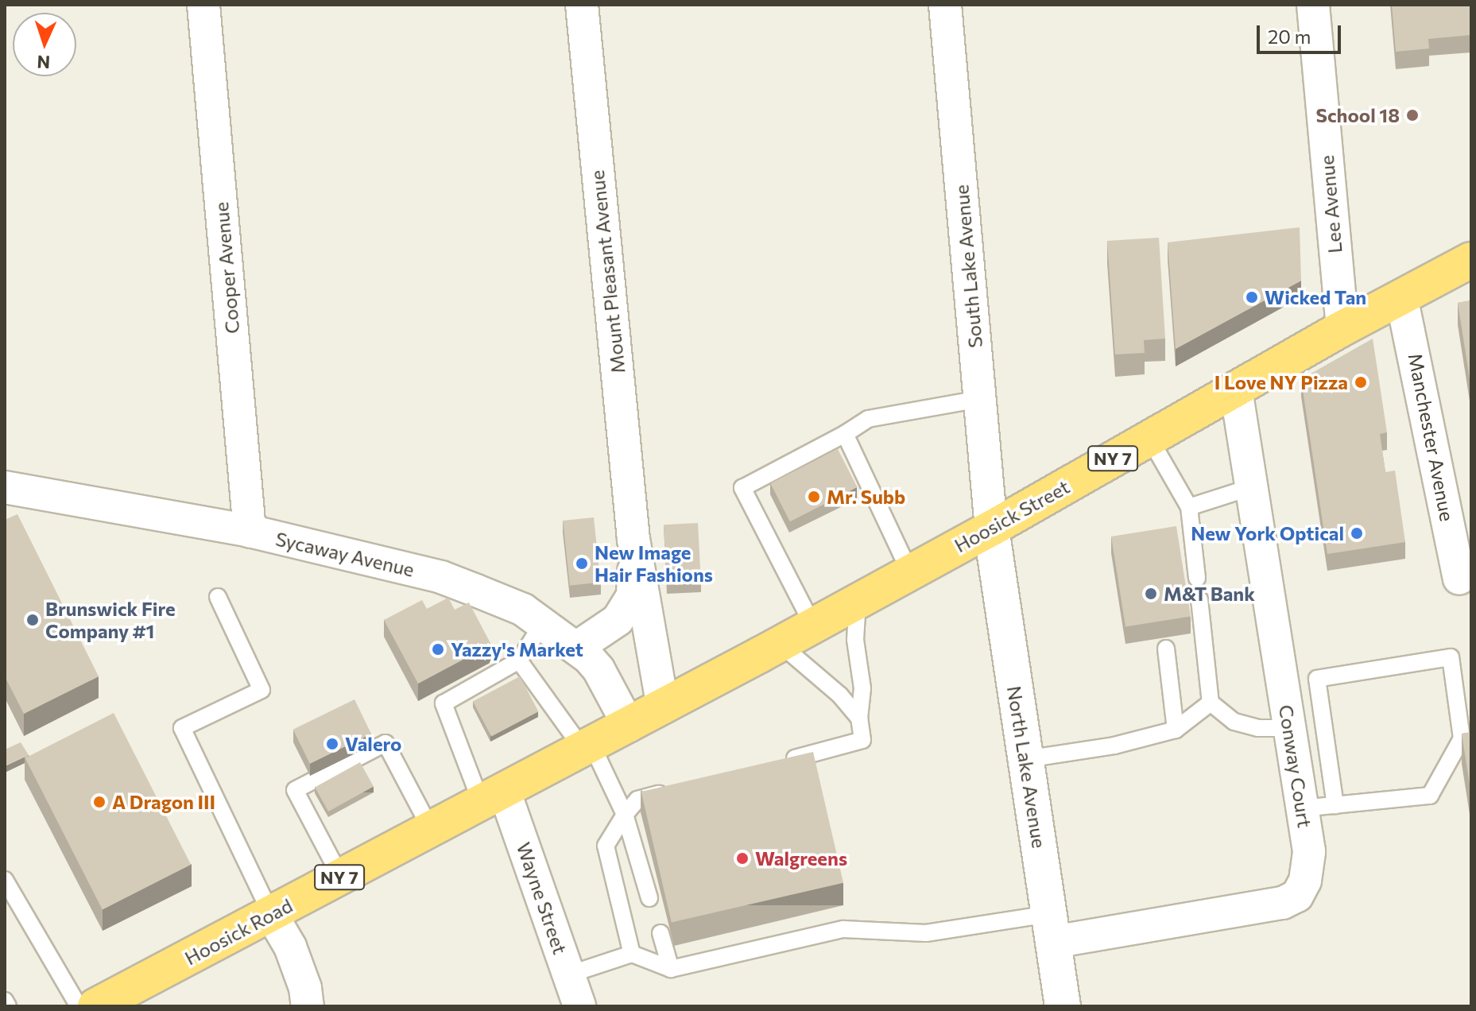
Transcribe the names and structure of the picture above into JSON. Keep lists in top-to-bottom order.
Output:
{
  "streets": {
    "highway": ["NY 7", "Hoosick Street", "Hoosick Road"],
    "street": [
      "Lee Avenue",
      "South Lake Avenue",
      "Cooper Avenue",
      "Mount Pleasant Avenue",
      "Manchester Avenue",
      "Sycaway Avenue",
      "Conway Court",
      "North Lake Avenue",
      "Wayne Street"
    ]
  },
  "crossings": [
    ["Lee Avenue", "Hoosick Street"],
    ["South Lake Avenue", "Hoosick Street"],
    ["South Lake Avenue", "North Lake Avenue"],
    ["Cooper Avenue", "Sycaway Avenue"],
    ["Mount Pleasant Avenue", "Hoosick Street"],
    ["Mount Pleasant Avenue", "Sycaway Avenue"],
    ["Manchester Avenue", "Hoosick Street"],
    ["Hoosick Street", "Sycaway Avenue"],
    ["Hoosick Street", "Conway Court"],
    ["Hoosick Street", "North Lake Avenue"],
    ["Hoosick Street", "Hoosick Road"],
    ["Conway Court", "North Lake Avenue"],
    ["Wayne Street", "Hoosick Road"]
  ],
  "places": [
    "School 18",
    "Wicked Tan",
    "I Love NY Pizza",
    "Mr. Subb",
    "New York Optical",
    "New Image Hair Fashions",
    "M&T Bank",
    "Brunswick Fire Company #1",
    "Yazzy's Market",
    "Valero",
    "A Dragon III",
    "Walgreens"
  ],
  "scale_bar": "20 m",
  "north": "bottom"
}
